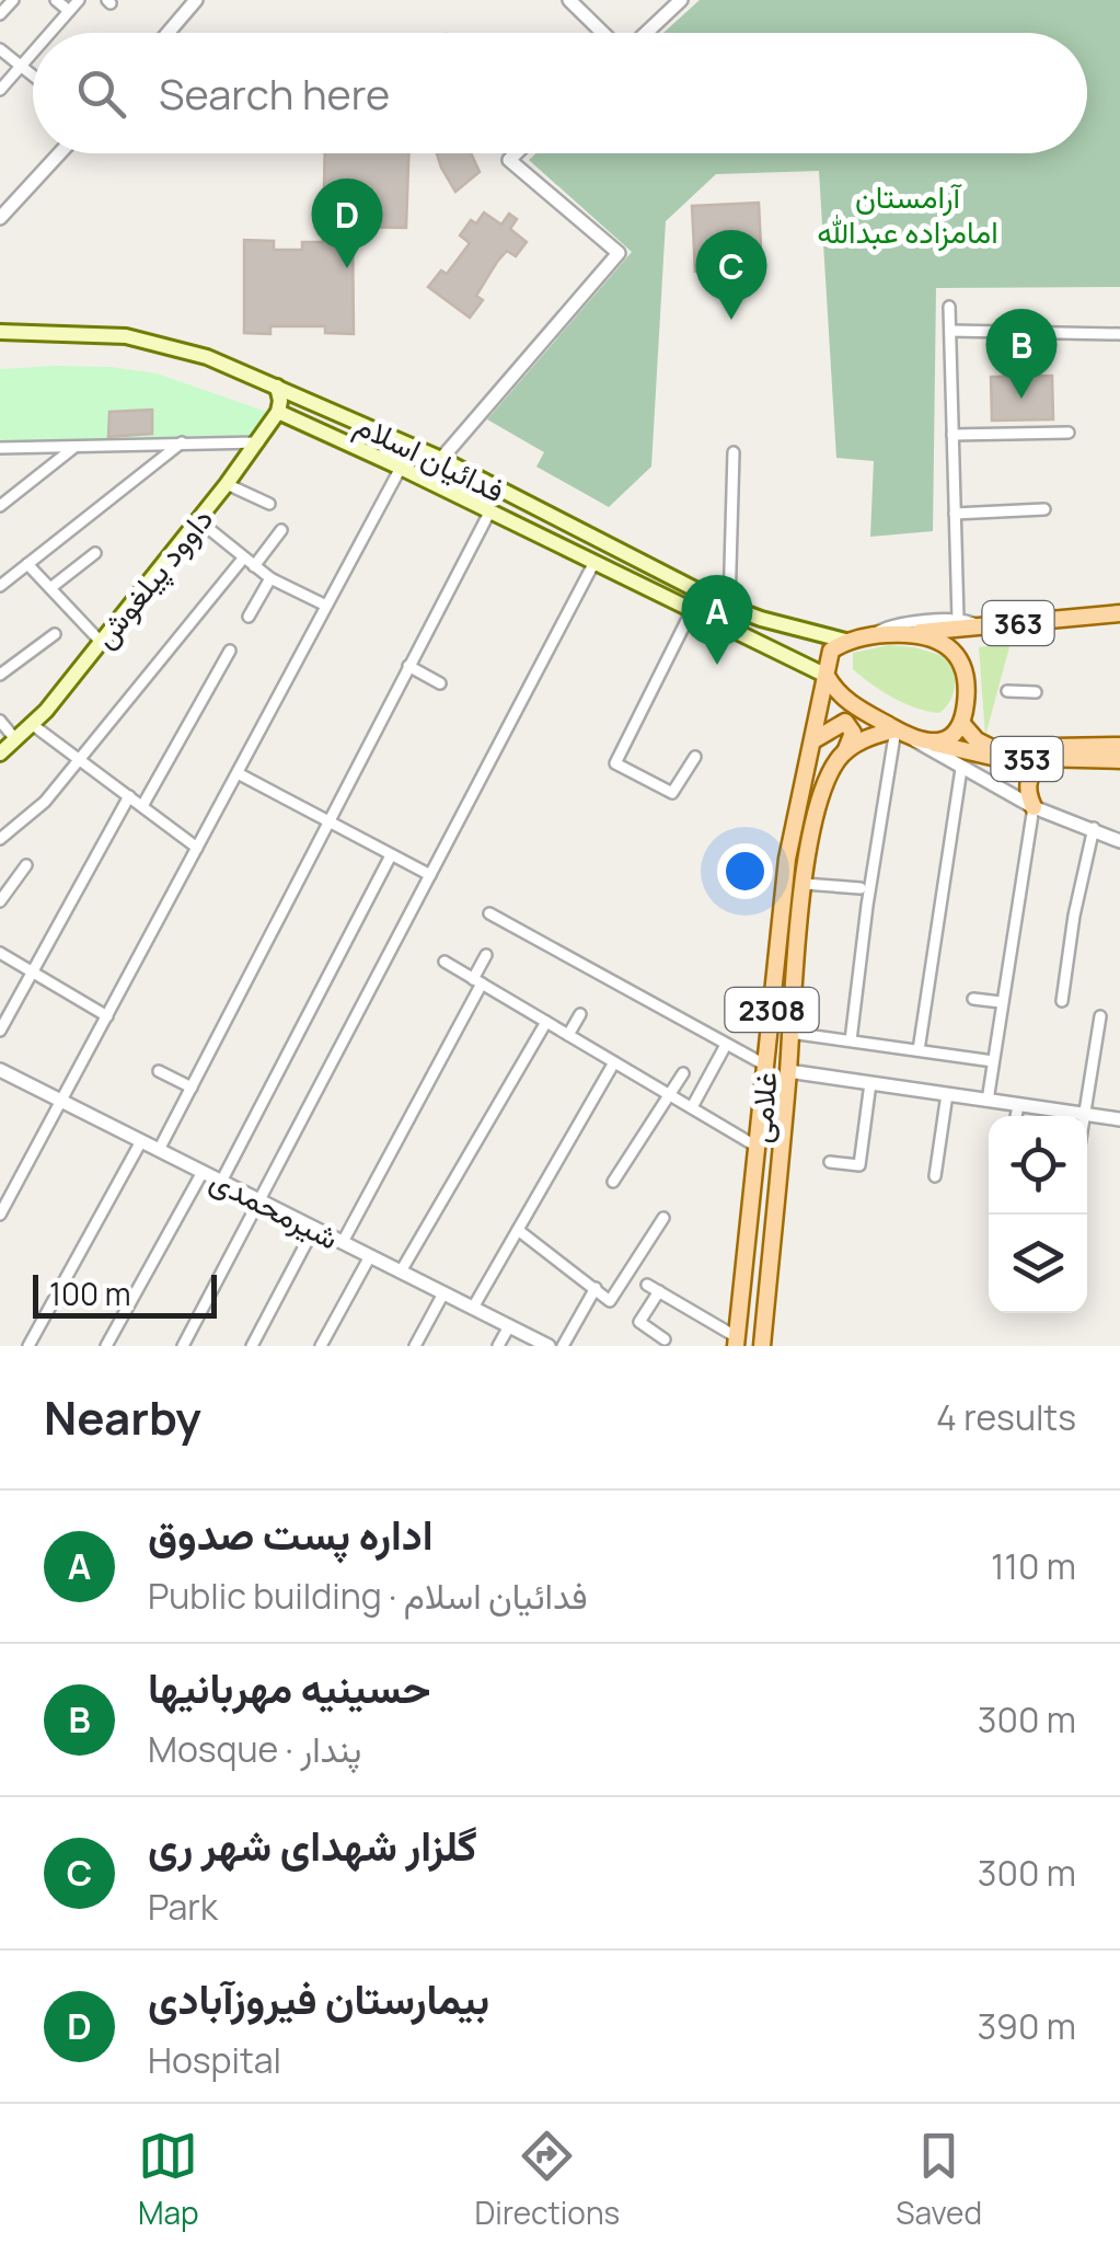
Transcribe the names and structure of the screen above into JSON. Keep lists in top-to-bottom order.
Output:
{
  "streets": {
    "main road": [
      "فدائیان اسلام",
      "داوود پیلغوش",
      "363",
      "353",
      "2308",
      "غلامی"
    ],
    "street": ["شیرمحمدی"]
  },
  "crossings": [
    ["فدائیان اسلام", "داوود پیلغوش"],
    ["فدائیان اسلام", "363"],
    ["فدائیان اسلام", "353"],
    ["فدائیان اسلام", "غلامی"],
    ["363", "353"],
    ["363", "غلامی"],
    ["353", "غلامی"]
  ],
  "parks": ["آرامستان امامزاده عبدالله"],
  "scale_bar": "100 m",
  "page": {
    "search": "Search here",
    "pins": [
      "D",
      "C",
      "B",
      "A"
    ],
    "scale": "100 m",
    "heading": ["Nearby", "4 results"],
    "list": [
      {
        "mark": "A",
        "name": "اداره پست صدوق",
        "note": "Public building · فدائیان اسلام",
        "value": "110 m"
      },
      {
        "mark": "B",
        "name": "حسینیه مهربانیها",
        "note": "Mosque · پندار",
        "value": "300 m"
      },
      {
        "mark": "C",
        "name": "گلزار شهدای شهر ری",
        "note": "Park",
        "value": "300 m"
      },
      {
        "mark": "D",
        "name": "بیمارستان فیروزآبادی",
        "note": "Hospital",
        "value": "390 m"
      }
    ],
    "nav": ["Map", "Directions", "Saved"]
  }
}
